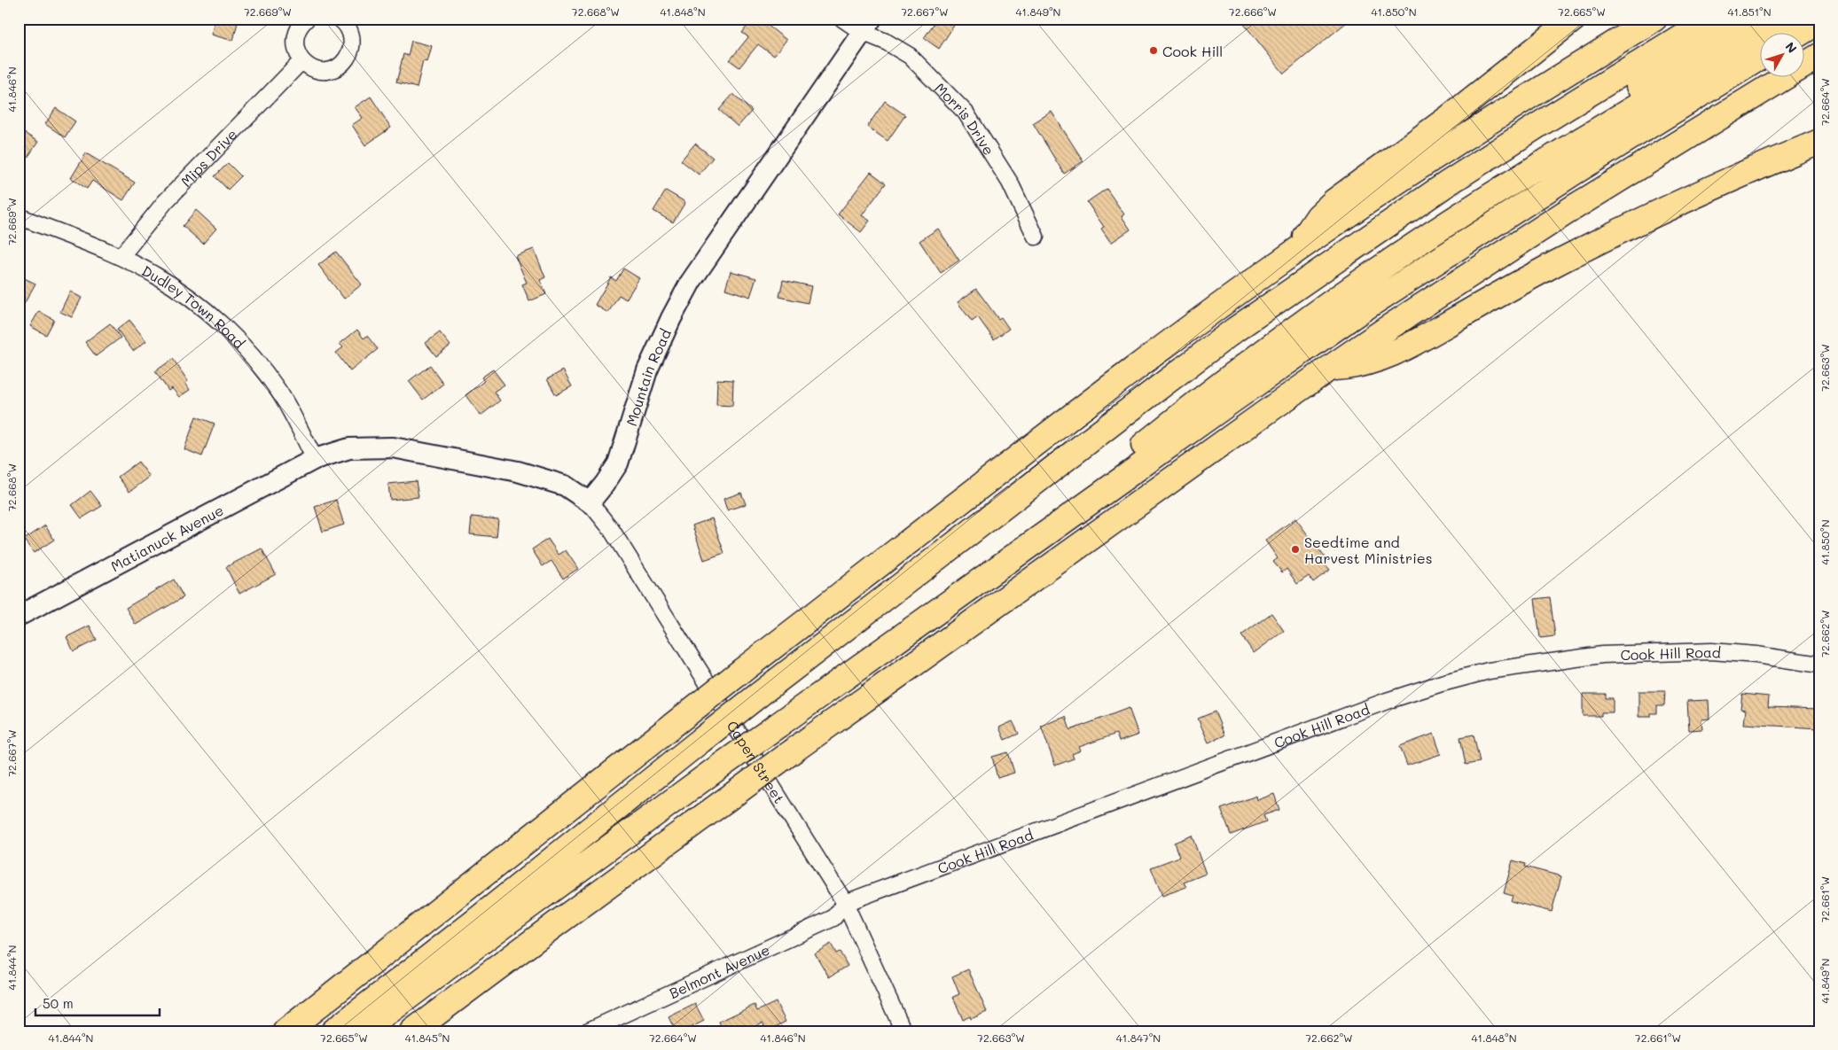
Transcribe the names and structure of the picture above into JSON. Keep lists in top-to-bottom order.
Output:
{
  "streets": {
    "street": [
      "Morris Drive",
      "Mips Drive",
      "Dudley Town Road",
      "Mountain Road",
      "Matianuck Avenue",
      "Cook Hill Road",
      "Capen Street",
      "Belmont Avenue"
    ]
  },
  "crossings": [
    ["Morris Drive", "Mountain Road"],
    ["Mips Drive", "Dudley Town Road"],
    ["Dudley Town Road", "Matianuck Avenue"],
    ["Mountain Road", "Capen Street"],
    ["Cook Hill Road", "Capen Street"],
    ["Cook Hill Road", "Belmont Avenue"],
    ["Capen Street", "Belmont Avenue"]
  ],
  "places": ["Cook Hill", "Seedtime and Harvest Ministries"],
  "scale_bar": "50 m",
  "north": "top right",
  "coordinates": [
    "72.669°W",
    "72.668°W",
    "41.848°N",
    "72.667°W",
    "41.849°N",
    "72.666°W",
    "41.850°N",
    "72.665°W",
    "41.851°N",
    "41.846°N",
    "72.664°W",
    "72.663°W",
    "72.662°W",
    "72.661°W",
    "41.844°N",
    "41.845°N",
    "41.847°N"
  ]
}
